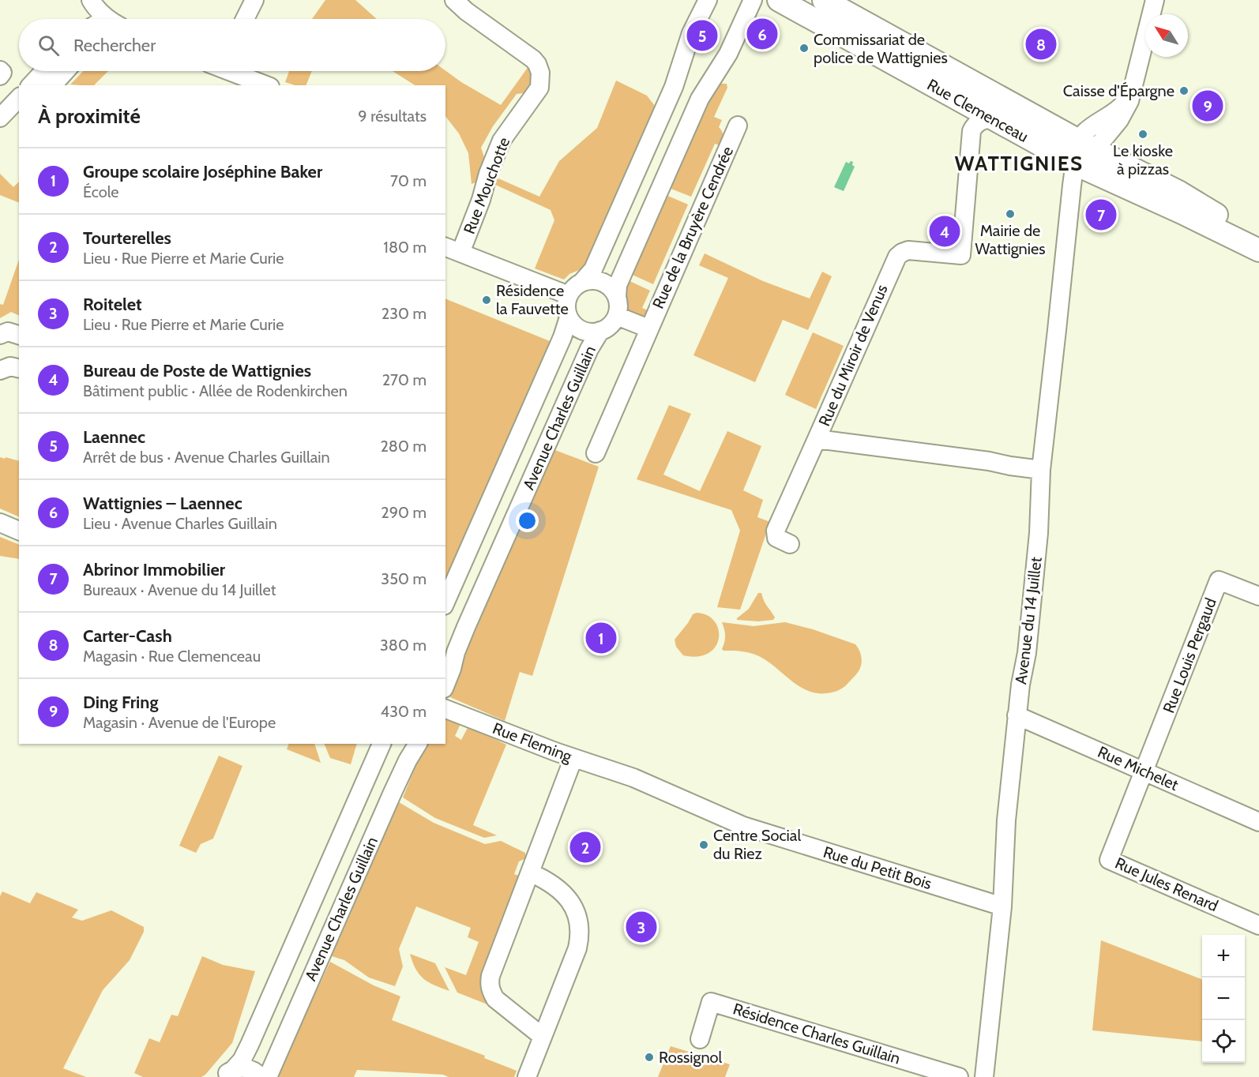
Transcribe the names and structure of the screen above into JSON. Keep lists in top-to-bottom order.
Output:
{
  "streets": {
    "main road": ["Rue Clemenceau"],
    "street": [
      "Rue Mouchotte",
      "Rue de la Bruyère Cendrée",
      "Rue du Miroir de Venus",
      "Avenue Charles Guillain",
      "Avenue du 14 Juillet",
      "Rue Louis Pergaud",
      "Rue Fleming",
      "Rue Michelet",
      "Rue du Petit Bois",
      "Rue Jules Renard",
      "Résidence Charles Guillain"
    ]
  },
  "crossings": [
    ["Rue Clemenceau", "Rue du Miroir de Venus"],
    ["Rue Clemenceau", "Avenue du 14 Juillet"],
    ["Rue de la Bruyère Cendrée", "Avenue Charles Guillain"],
    ["Rue du Miroir de Venus", "Avenue du 14 Juillet"],
    ["Avenue du 14 Juillet", "Rue Michelet"],
    ["Avenue du 14 Juillet", "Rue du Petit Bois"],
    ["Rue Louis Pergaud", "Rue Michelet"],
    ["Rue Louis Pergaud", "Rue Jules Renard"],
    ["Rue Fleming", "Rue du Petit Bois"],
    ["Rue Michelet", "Rue Jules Renard"]
  ],
  "districts": ["WATTIGNIES"],
  "places": [
    "Commissariat de police de Wattignies",
    "Caisse d'Épargne",
    "Le kioske à pizzas",
    "Mairie de Wattignies",
    "Résidence la Fauvette",
    "Centre Social du Riez",
    "Rossignol"
  ],
  "north": "top left",
  "page": {
    "pins": [
      "6",
      "5",
      "8",
      "9",
      "7",
      "4",
      "1",
      "2",
      "3"
    ],
    "search": "Rechercher",
    "heading": ["À proximité", "9 résultats"],
    "list": [
      {
        "mark": "1",
        "name": "Groupe scolaire Joséphine Baker",
        "note": "École",
        "value": "70 m"
      },
      {
        "mark": "2",
        "name": "Tourterelles",
        "note": "Lieu · Rue Pierre et Marie Curie",
        "value": "180 m"
      },
      {
        "mark": "3",
        "name": "Roitelet",
        "note": "Lieu · Rue Pierre et Marie Curie",
        "value": "230 m"
      },
      {
        "mark": "4",
        "name": "Bureau de Poste de Wattignies",
        "note": "Bâtiment public · Allée de Rodenkirchen",
        "value": "270 m"
      },
      {
        "mark": "5",
        "name": "Laennec",
        "note": "Arrêt de bus · Avenue Charles Guillain",
        "value": "280 m"
      },
      {
        "mark": "6",
        "name": "Wattignies – Laennec",
        "note": "Lieu · Avenue Charles Guillain",
        "value": "290 m"
      },
      {
        "mark": "7",
        "name": "Abrinor Immobilier",
        "note": "Bureaux · Avenue du 14 Juillet",
        "value": "350 m"
      },
      {
        "mark": "8",
        "name": "Carter-Cash",
        "note": "Magasin · Rue Clemenceau",
        "value": "380 m"
      },
      {
        "mark": "9",
        "name": "Ding Fring",
        "note": "Magasin · Avenue de l'Europe",
        "value": "430 m"
      }
    ],
    "map_buttons": ["+", "−"]
  }
}
